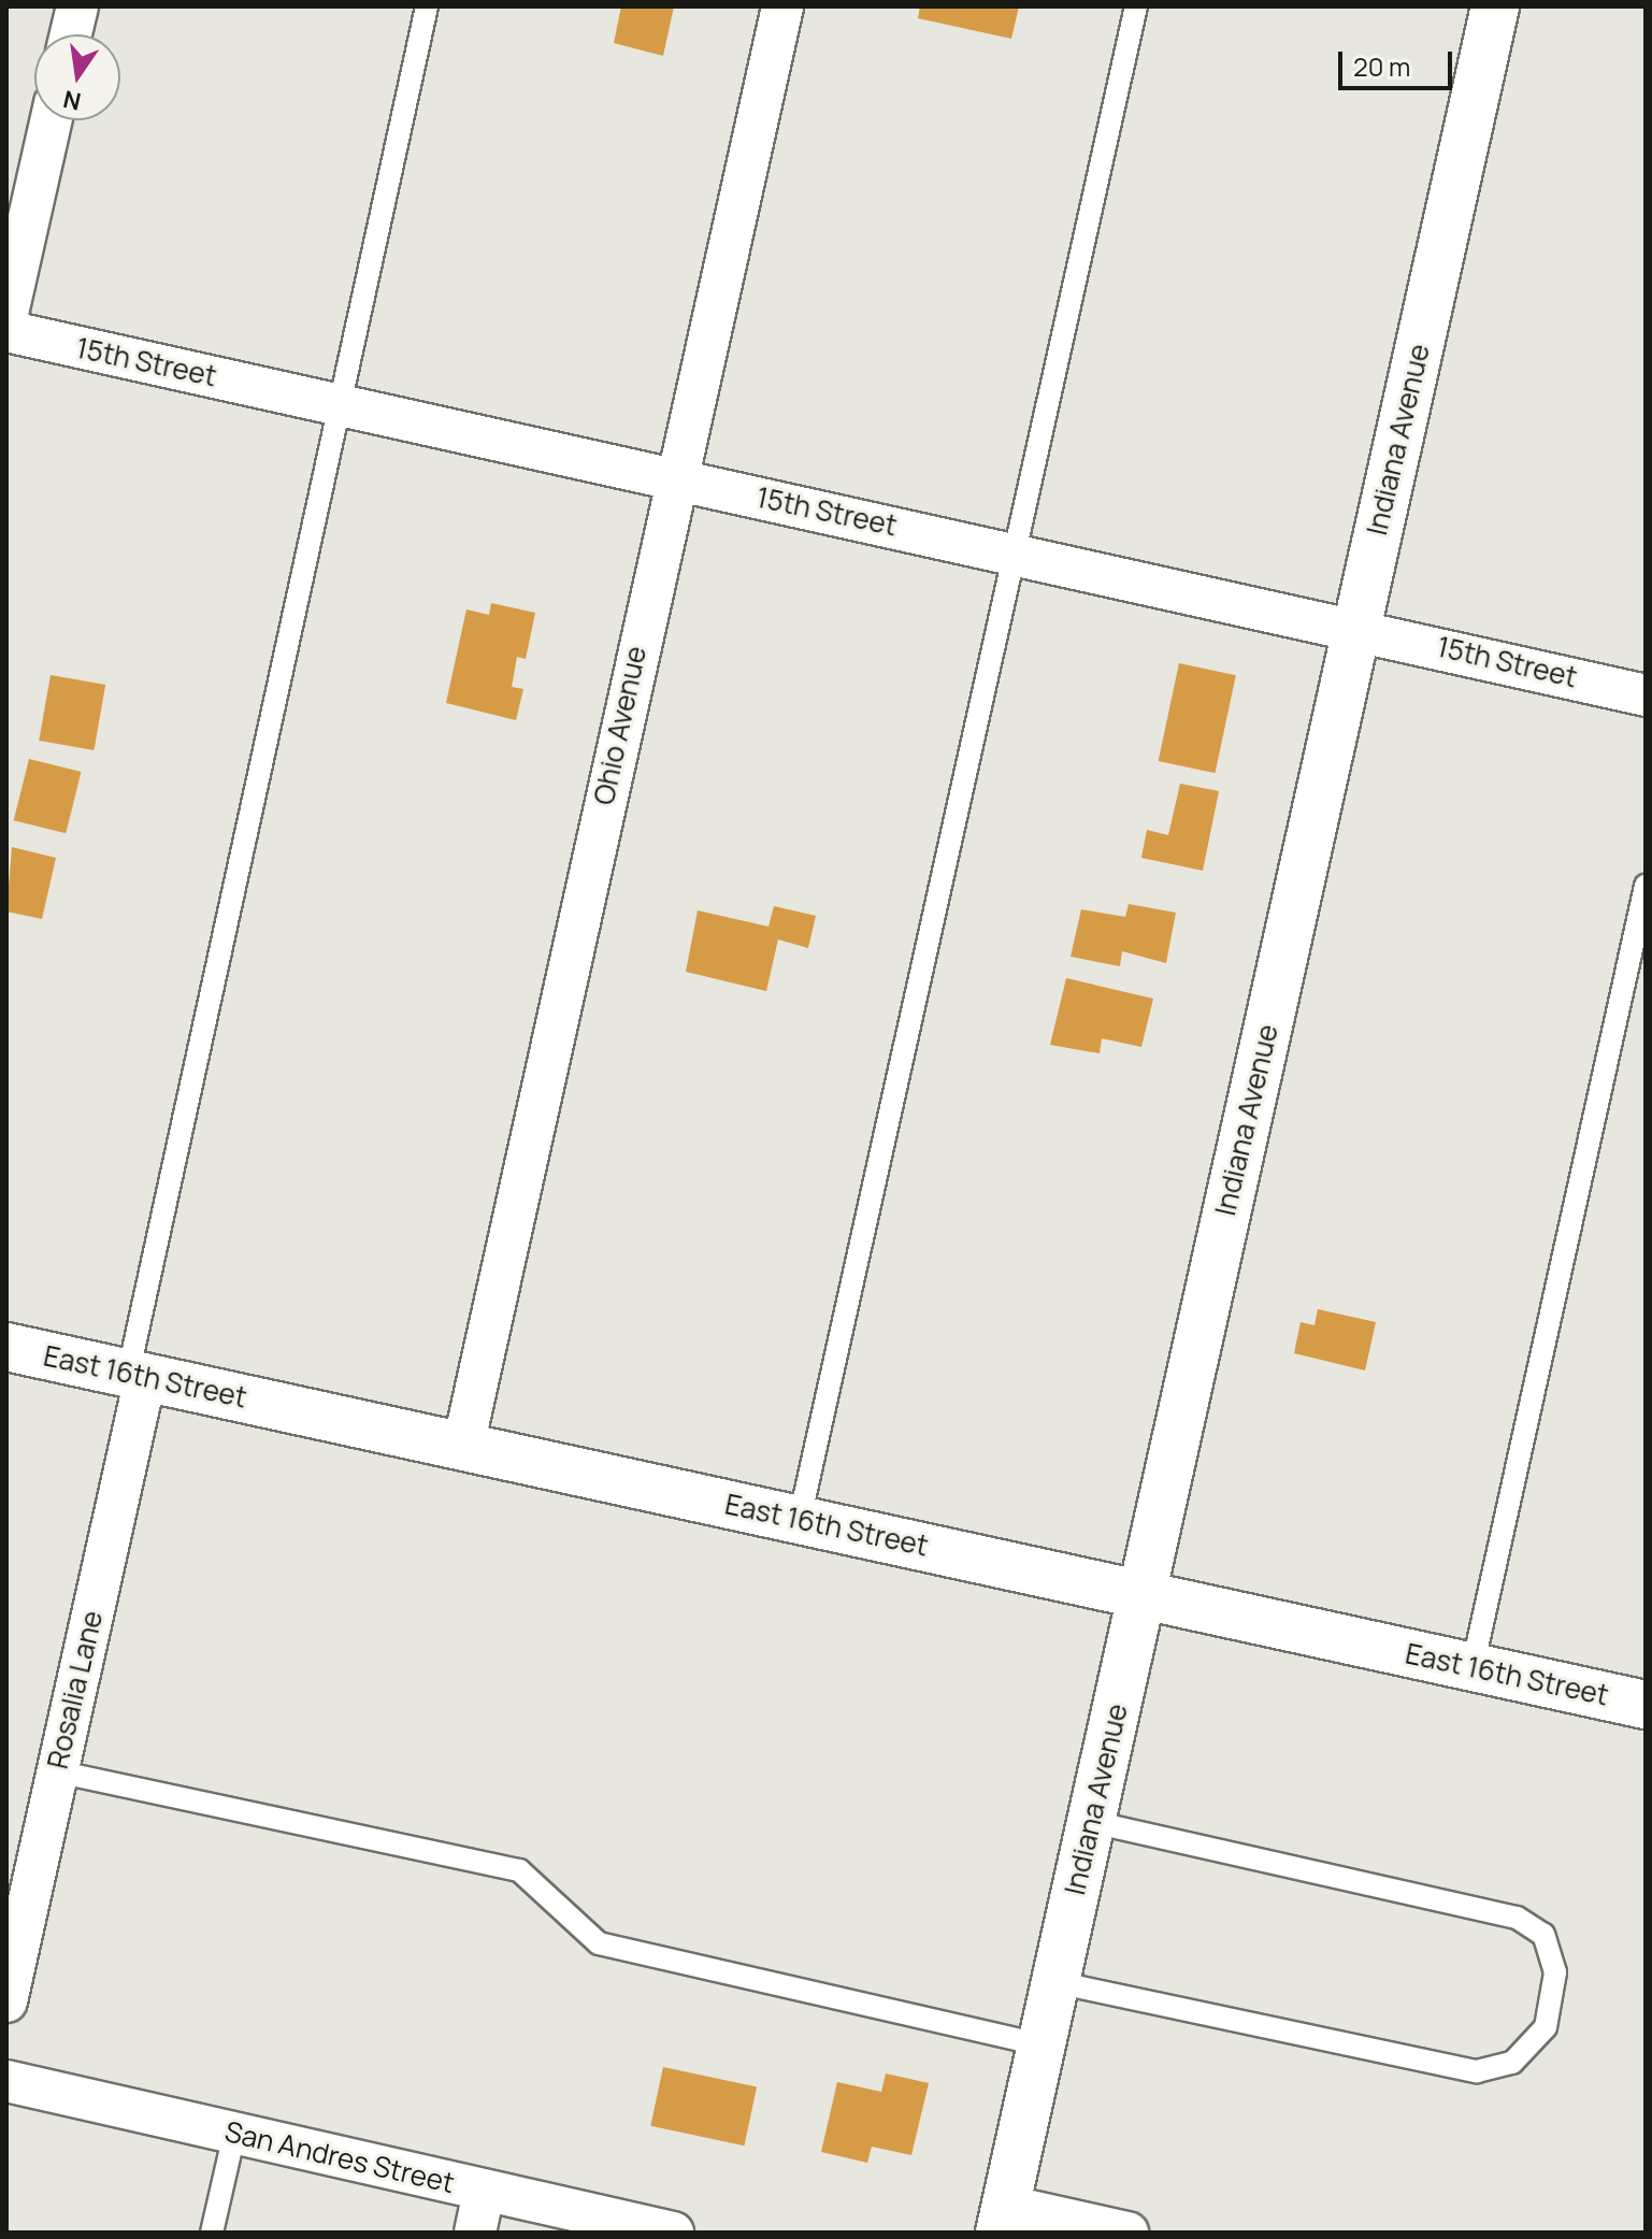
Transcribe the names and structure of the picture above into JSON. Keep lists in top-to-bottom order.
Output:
{
  "streets": {
    "street": [
      "15th Street",
      "Indiana Avenue",
      "Ohio Avenue",
      "East 16th Street",
      "Rosalia Lane",
      "San Andres Street"
    ]
  },
  "crossings": [
    ["15th Street", "Indiana Avenue"],
    ["15th Street", "Ohio Avenue"],
    ["Indiana Avenue", "East 16th Street"],
    ["Ohio Avenue", "East 16th Street"],
    ["East 16th Street", "Rosalia Lane"]
  ],
  "scale_bar": "20 m",
  "north": "bottom"
}
